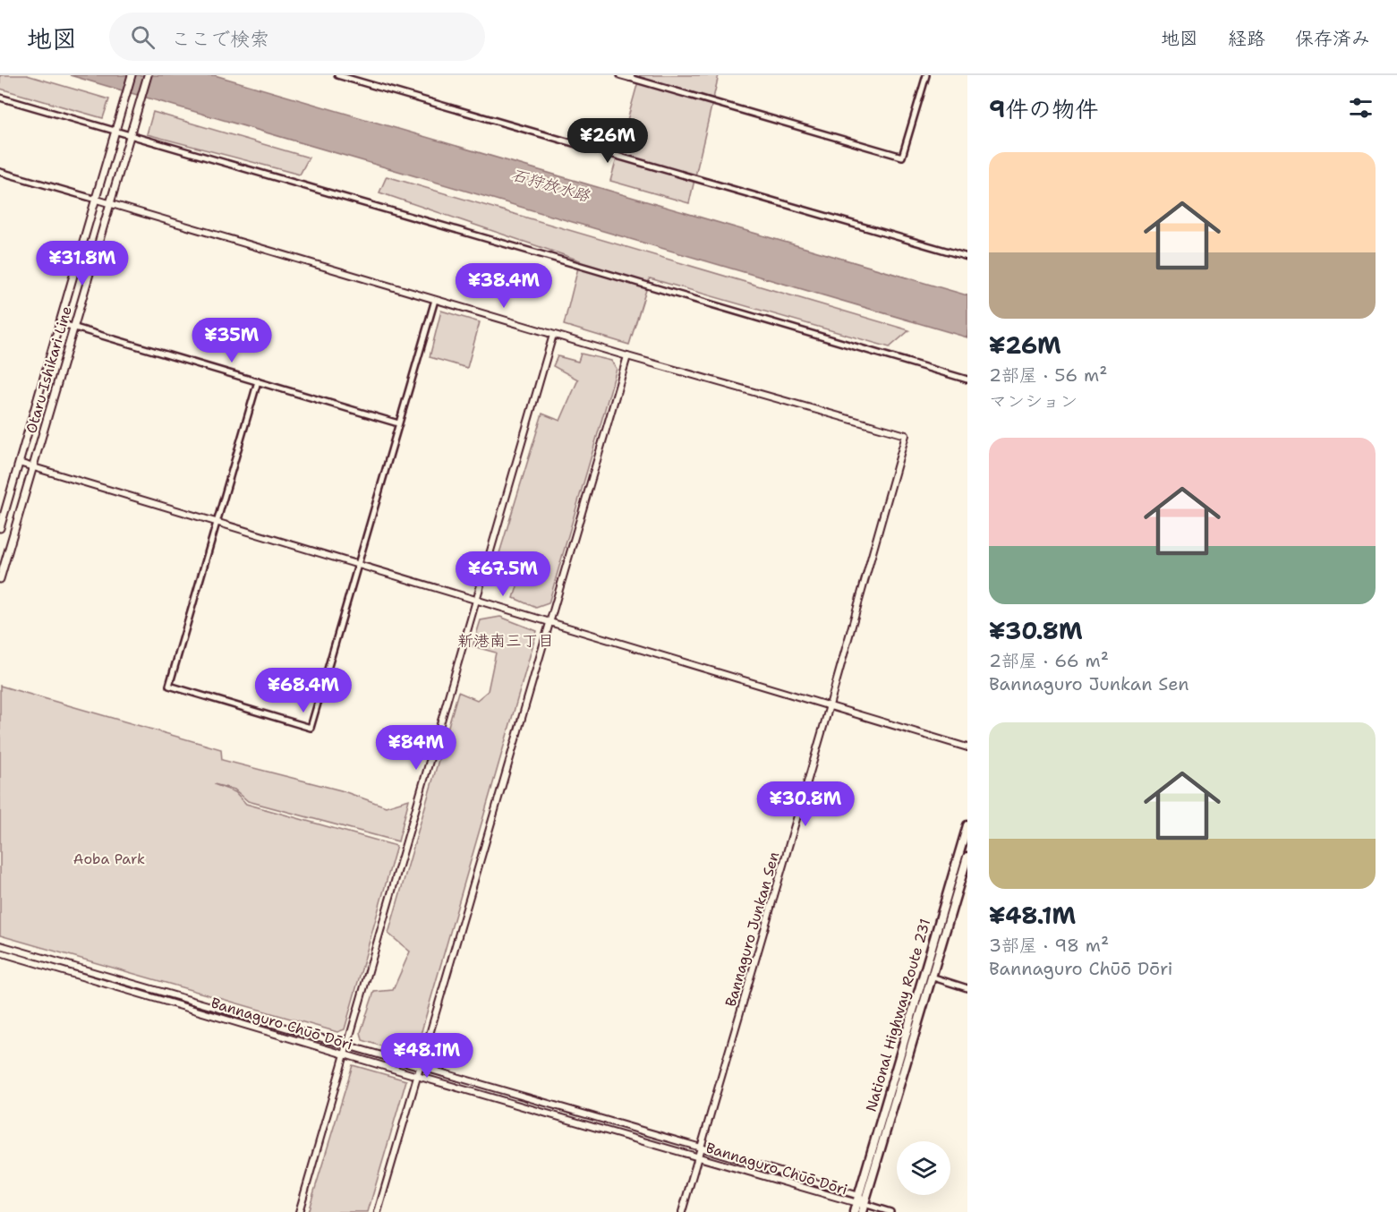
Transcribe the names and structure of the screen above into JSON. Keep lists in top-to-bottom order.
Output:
{
  "streets": {
    "highway": ["National Highway Route 231"],
    "main road": ["Otaru Ishikari Line"],
    "street": ["Bannaguro Junkan Sen", "Bannaguro Chūō Dōri"]
  },
  "crossings": [
    ["Bannaguro Junkan Sen", "Bannaguro Chūō Dōri"],
    ["National Highway Route 231", "Bannaguro Chūō Dōri"]
  ],
  "districts": ["新港南三丁目"],
  "water": ["石狩放水路"],
  "parks": ["Aoba Park"],
  "page": {
    "header": "地図",
    "search": "ここで検索",
    "nav": ["地図", "経路", "保存済み"],
    "heading": "9件の物件",
    "price": [
      "¥26M",
      "¥31.8M",
      "¥38.4M",
      "¥35M",
      "¥67.5M",
      "¥68.4M",
      "¥84M",
      "¥30.8M",
      "¥48.1M"
    ],
    "list": [
      {
        "name": "¥26M",
        "note": "2部屋 · 56 m² · マンション"
      },
      {
        "name": "¥30.8M",
        "note": "2部屋 · 66 m² · Bannaguro Junkan Sen"
      },
      {
        "name": "¥48.1M",
        "note": "3部屋 · 98 m² · Bannaguro Chūō Dōri"
      }
    ]
  }
}
